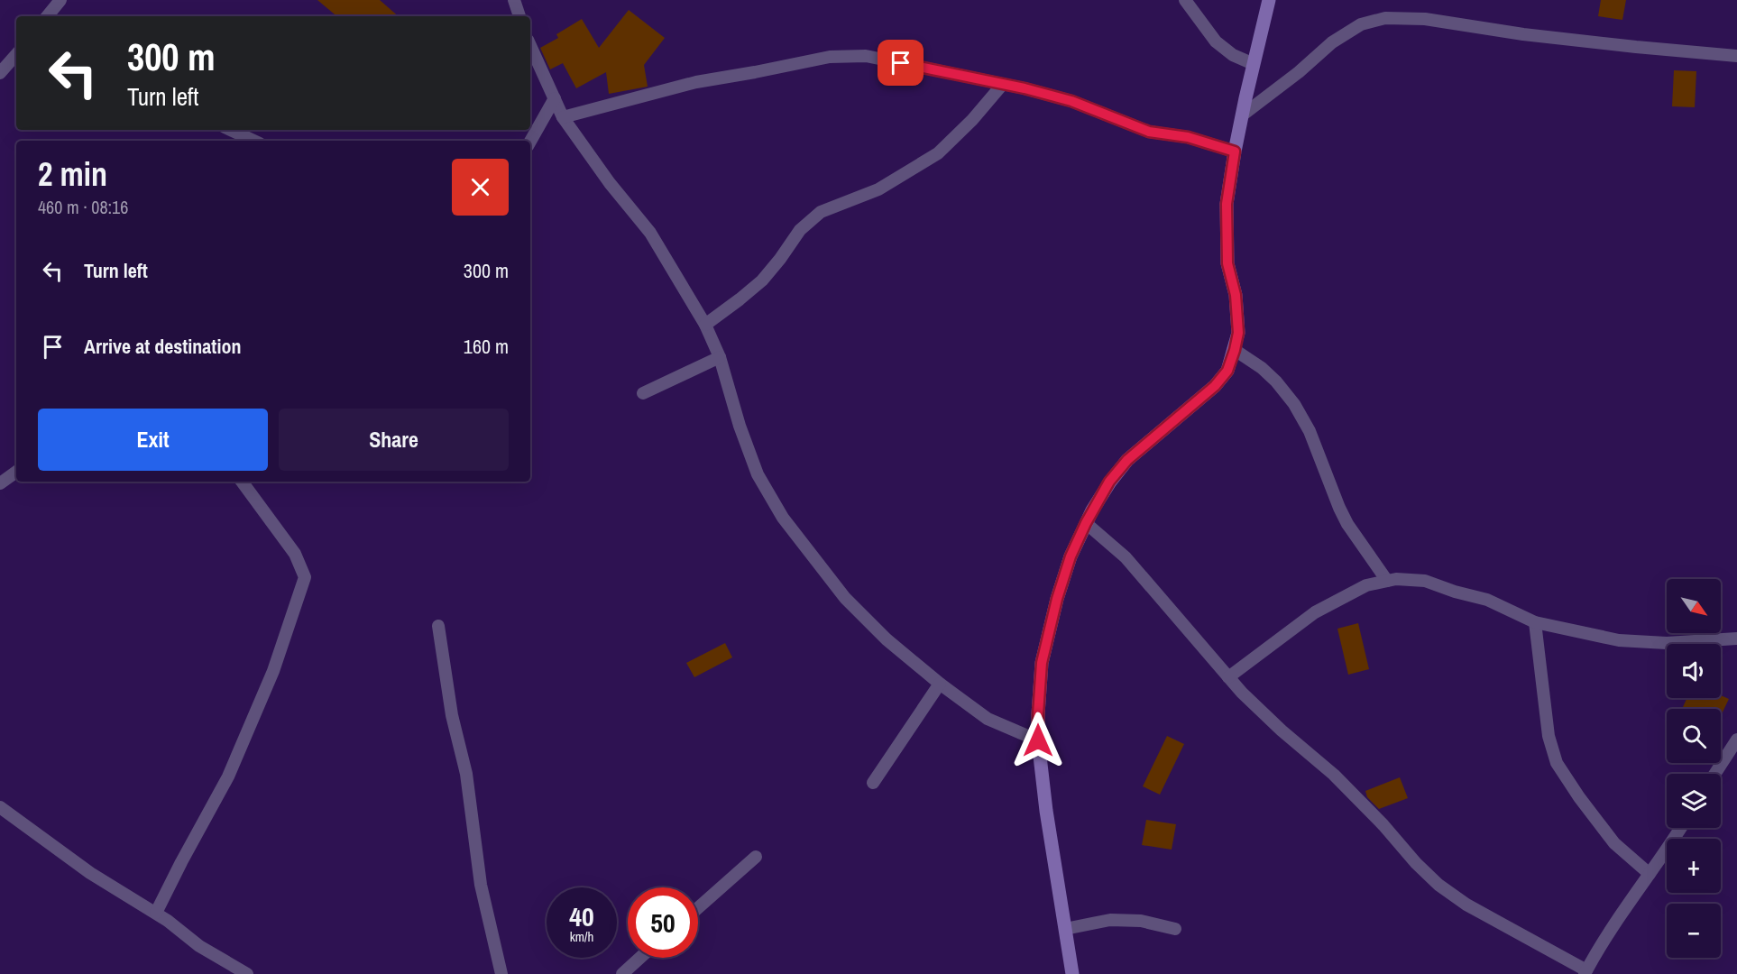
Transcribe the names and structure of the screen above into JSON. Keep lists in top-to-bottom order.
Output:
{
  "north": "bottom right",
  "page": {
    "turn": ["300 m", "Turn left"],
    "heading": ["2 min", "460 m · 08:16"],
    "list": [
      {
        "name": "Turn left",
        "value": "300 m"
      },
      {
        "name": "Arrive at destination",
        "value": "160 m"
      }
    ],
    "buttons": ["Exit", "Share"],
    "map_buttons": ["+", "−"],
    "speed": "40 km/h",
    "limit": "50"
  }
}
